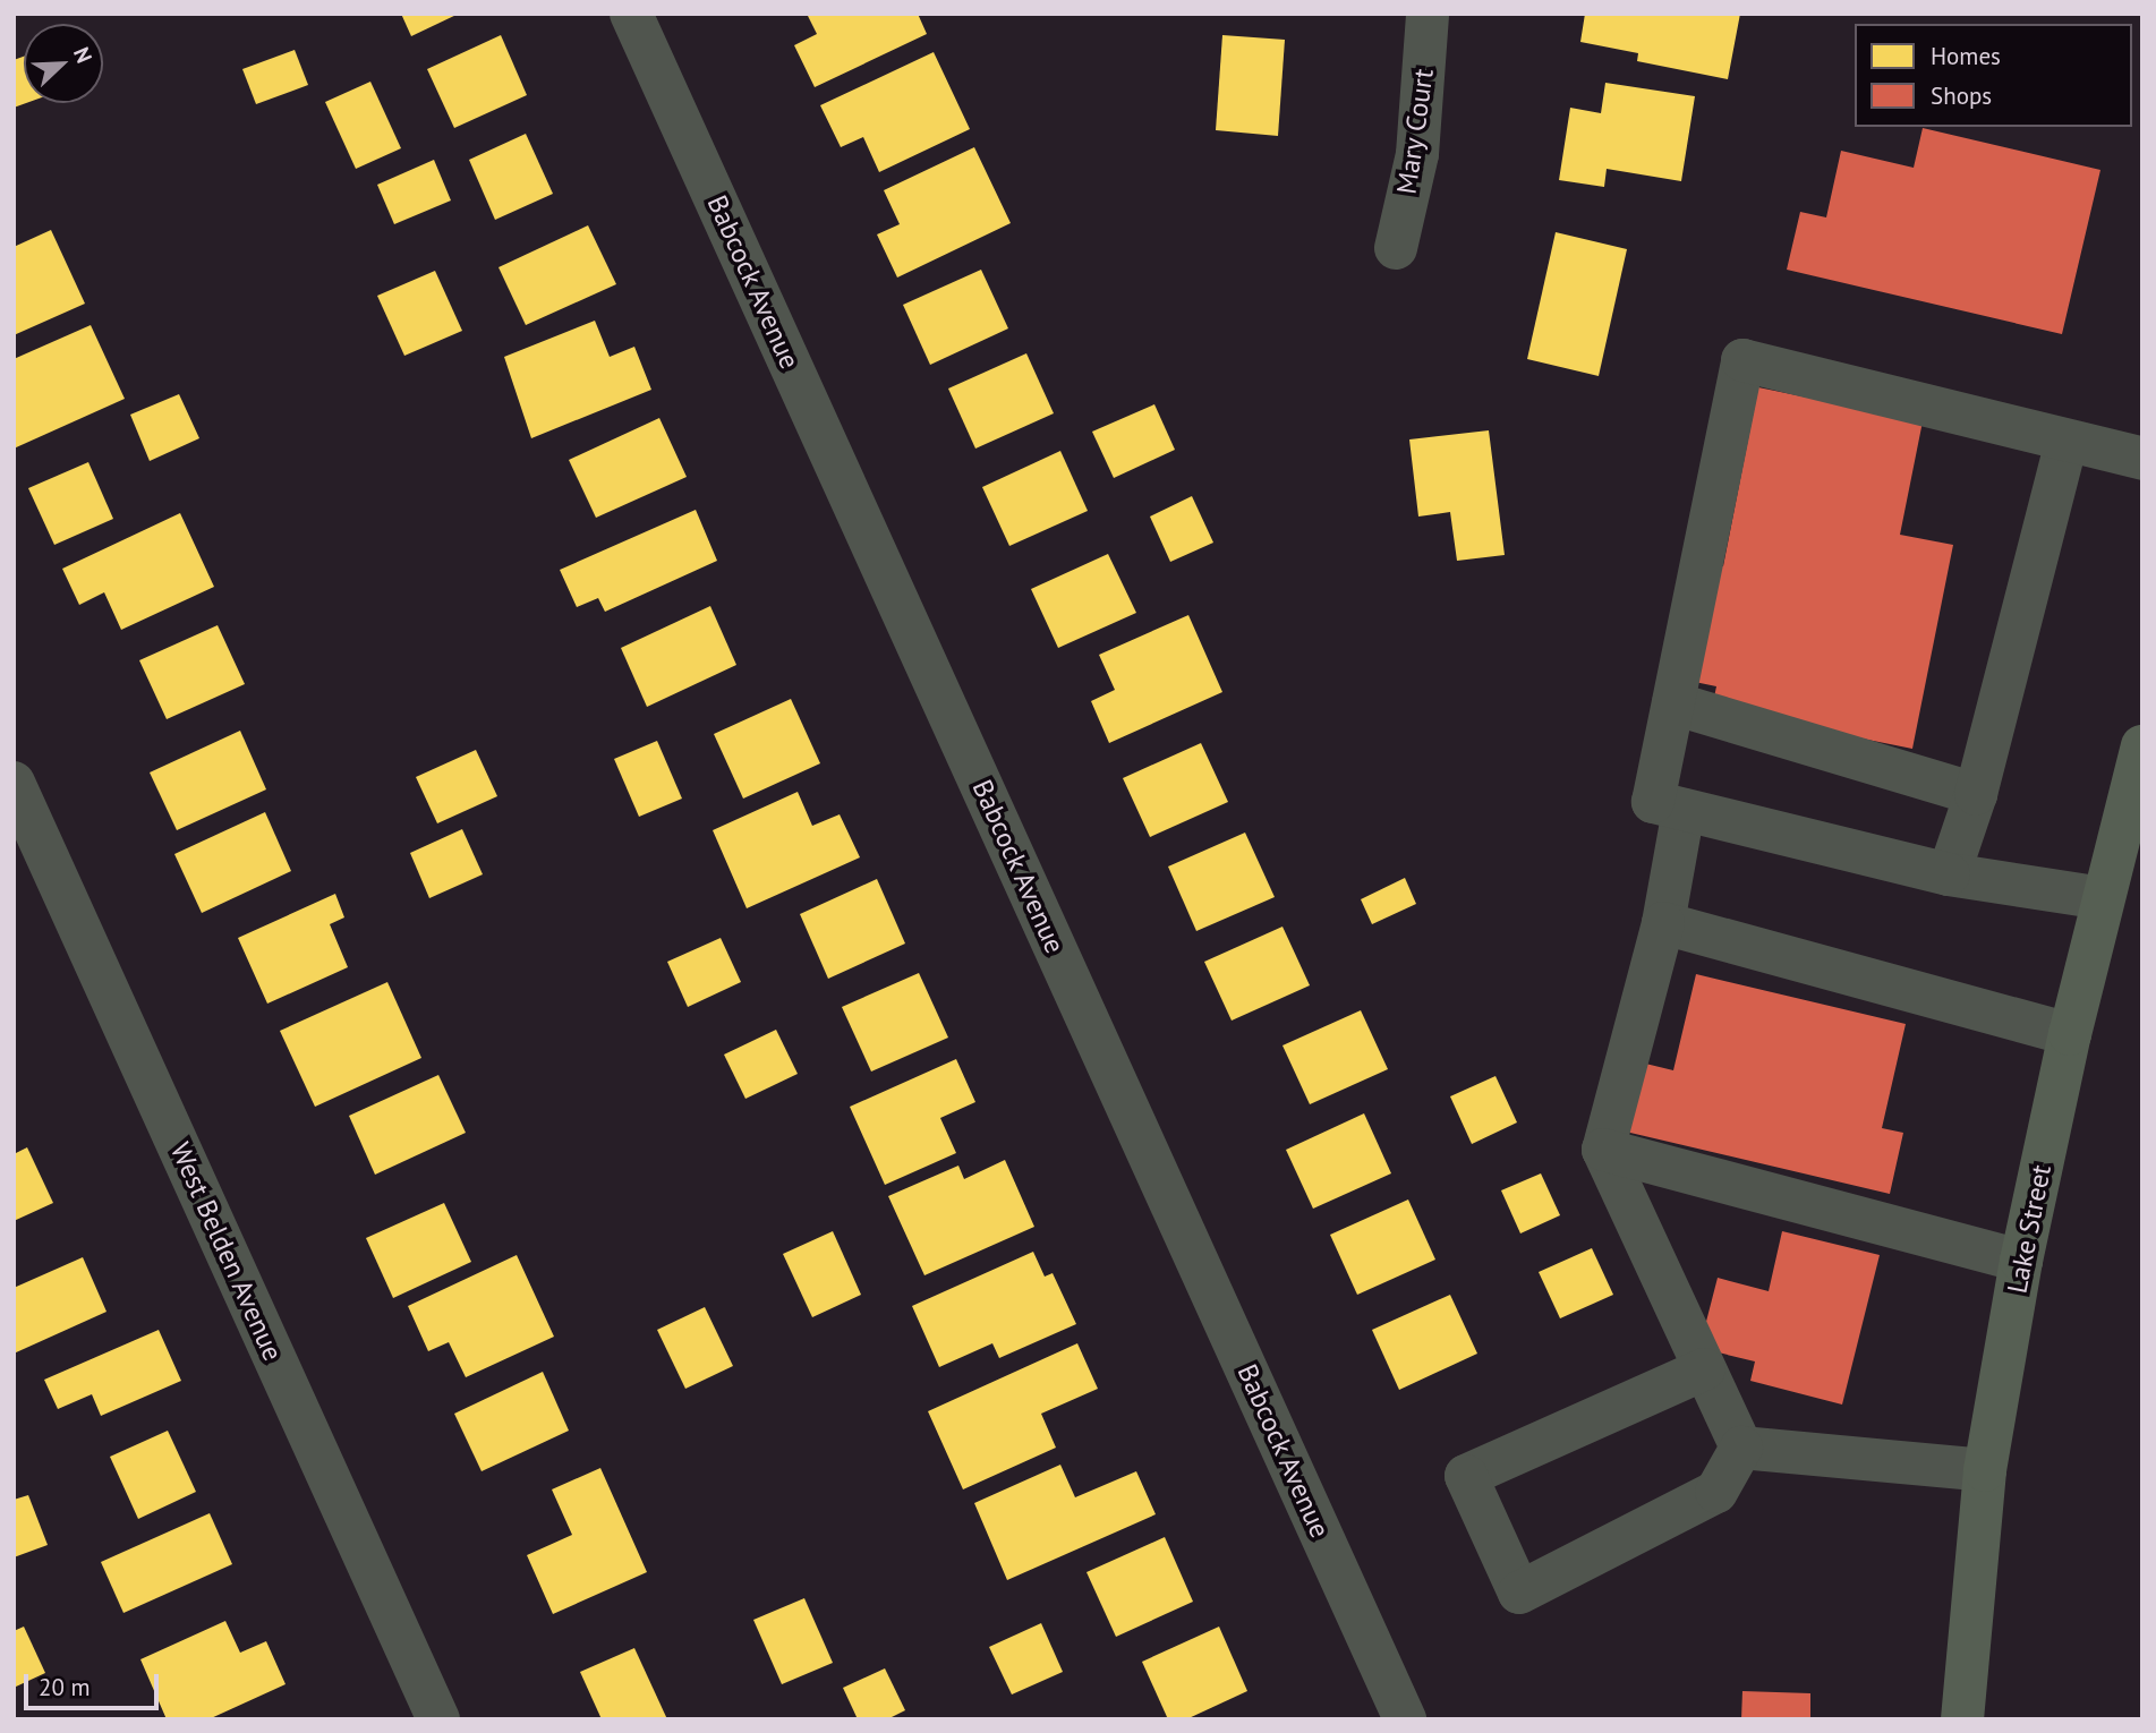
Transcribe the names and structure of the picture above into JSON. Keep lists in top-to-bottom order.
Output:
{
  "streets": {
    "main road": ["Lake Street"],
    "street": ["Mary Court", "Babcock Avenue", "West Belden Avenue"]
  },
  "legend": ["Homes", "Shops"],
  "scale_bar": "20 m",
  "north": "top right"
}
